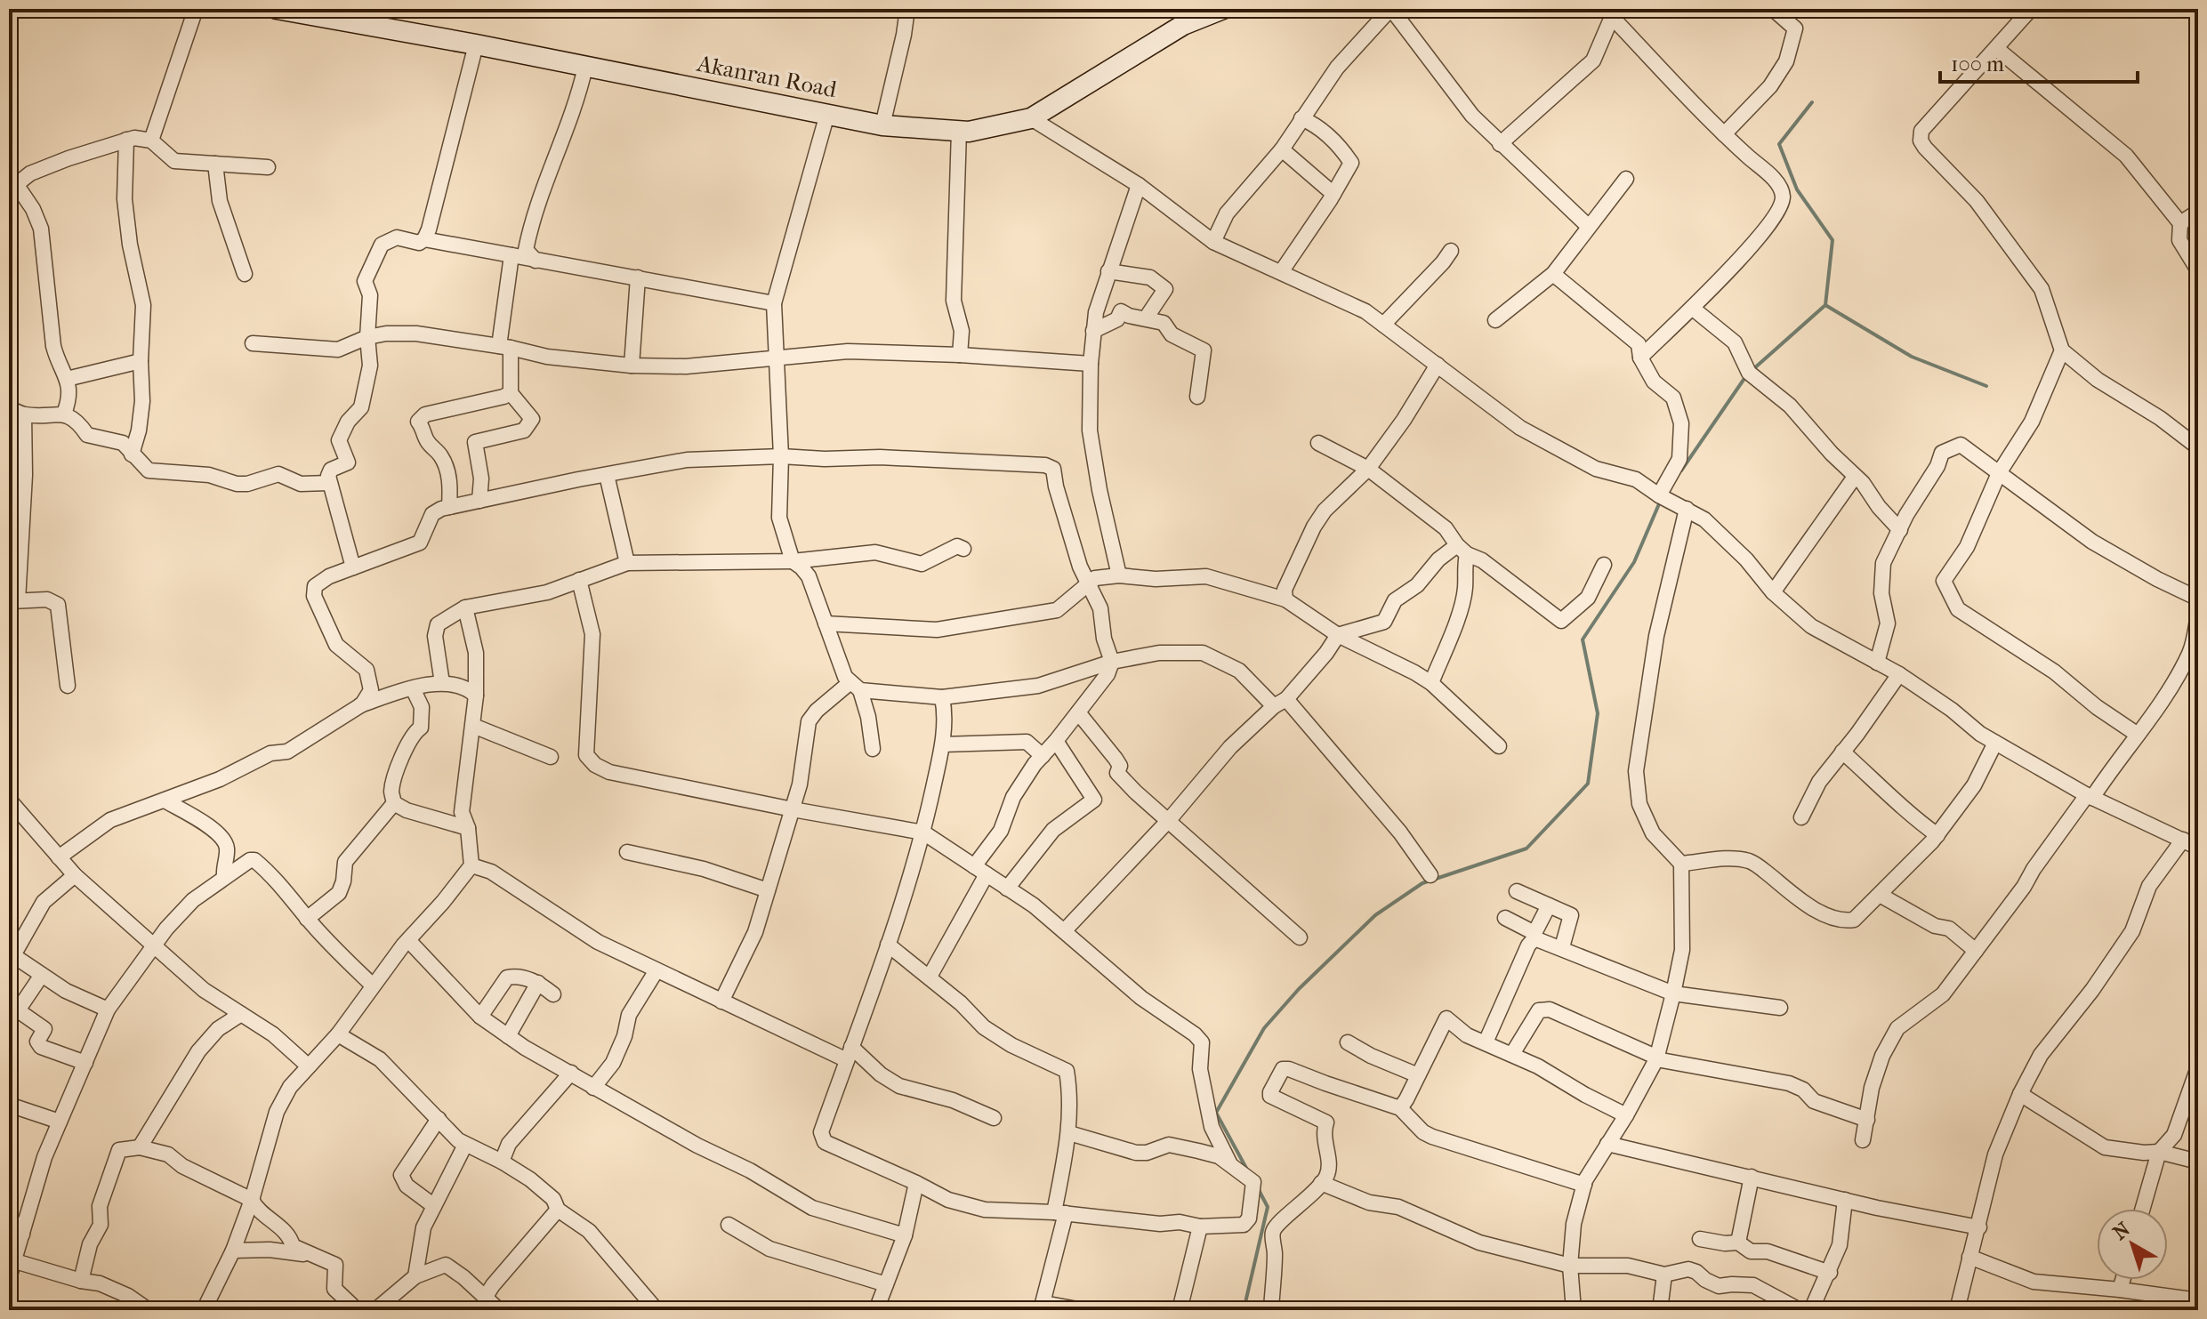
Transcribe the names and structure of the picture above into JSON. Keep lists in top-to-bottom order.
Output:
{
  "streets": {
    "main road": ["Akanran Road"]
  },
  "scale_bar": "100 m",
  "north": "top left"
}
